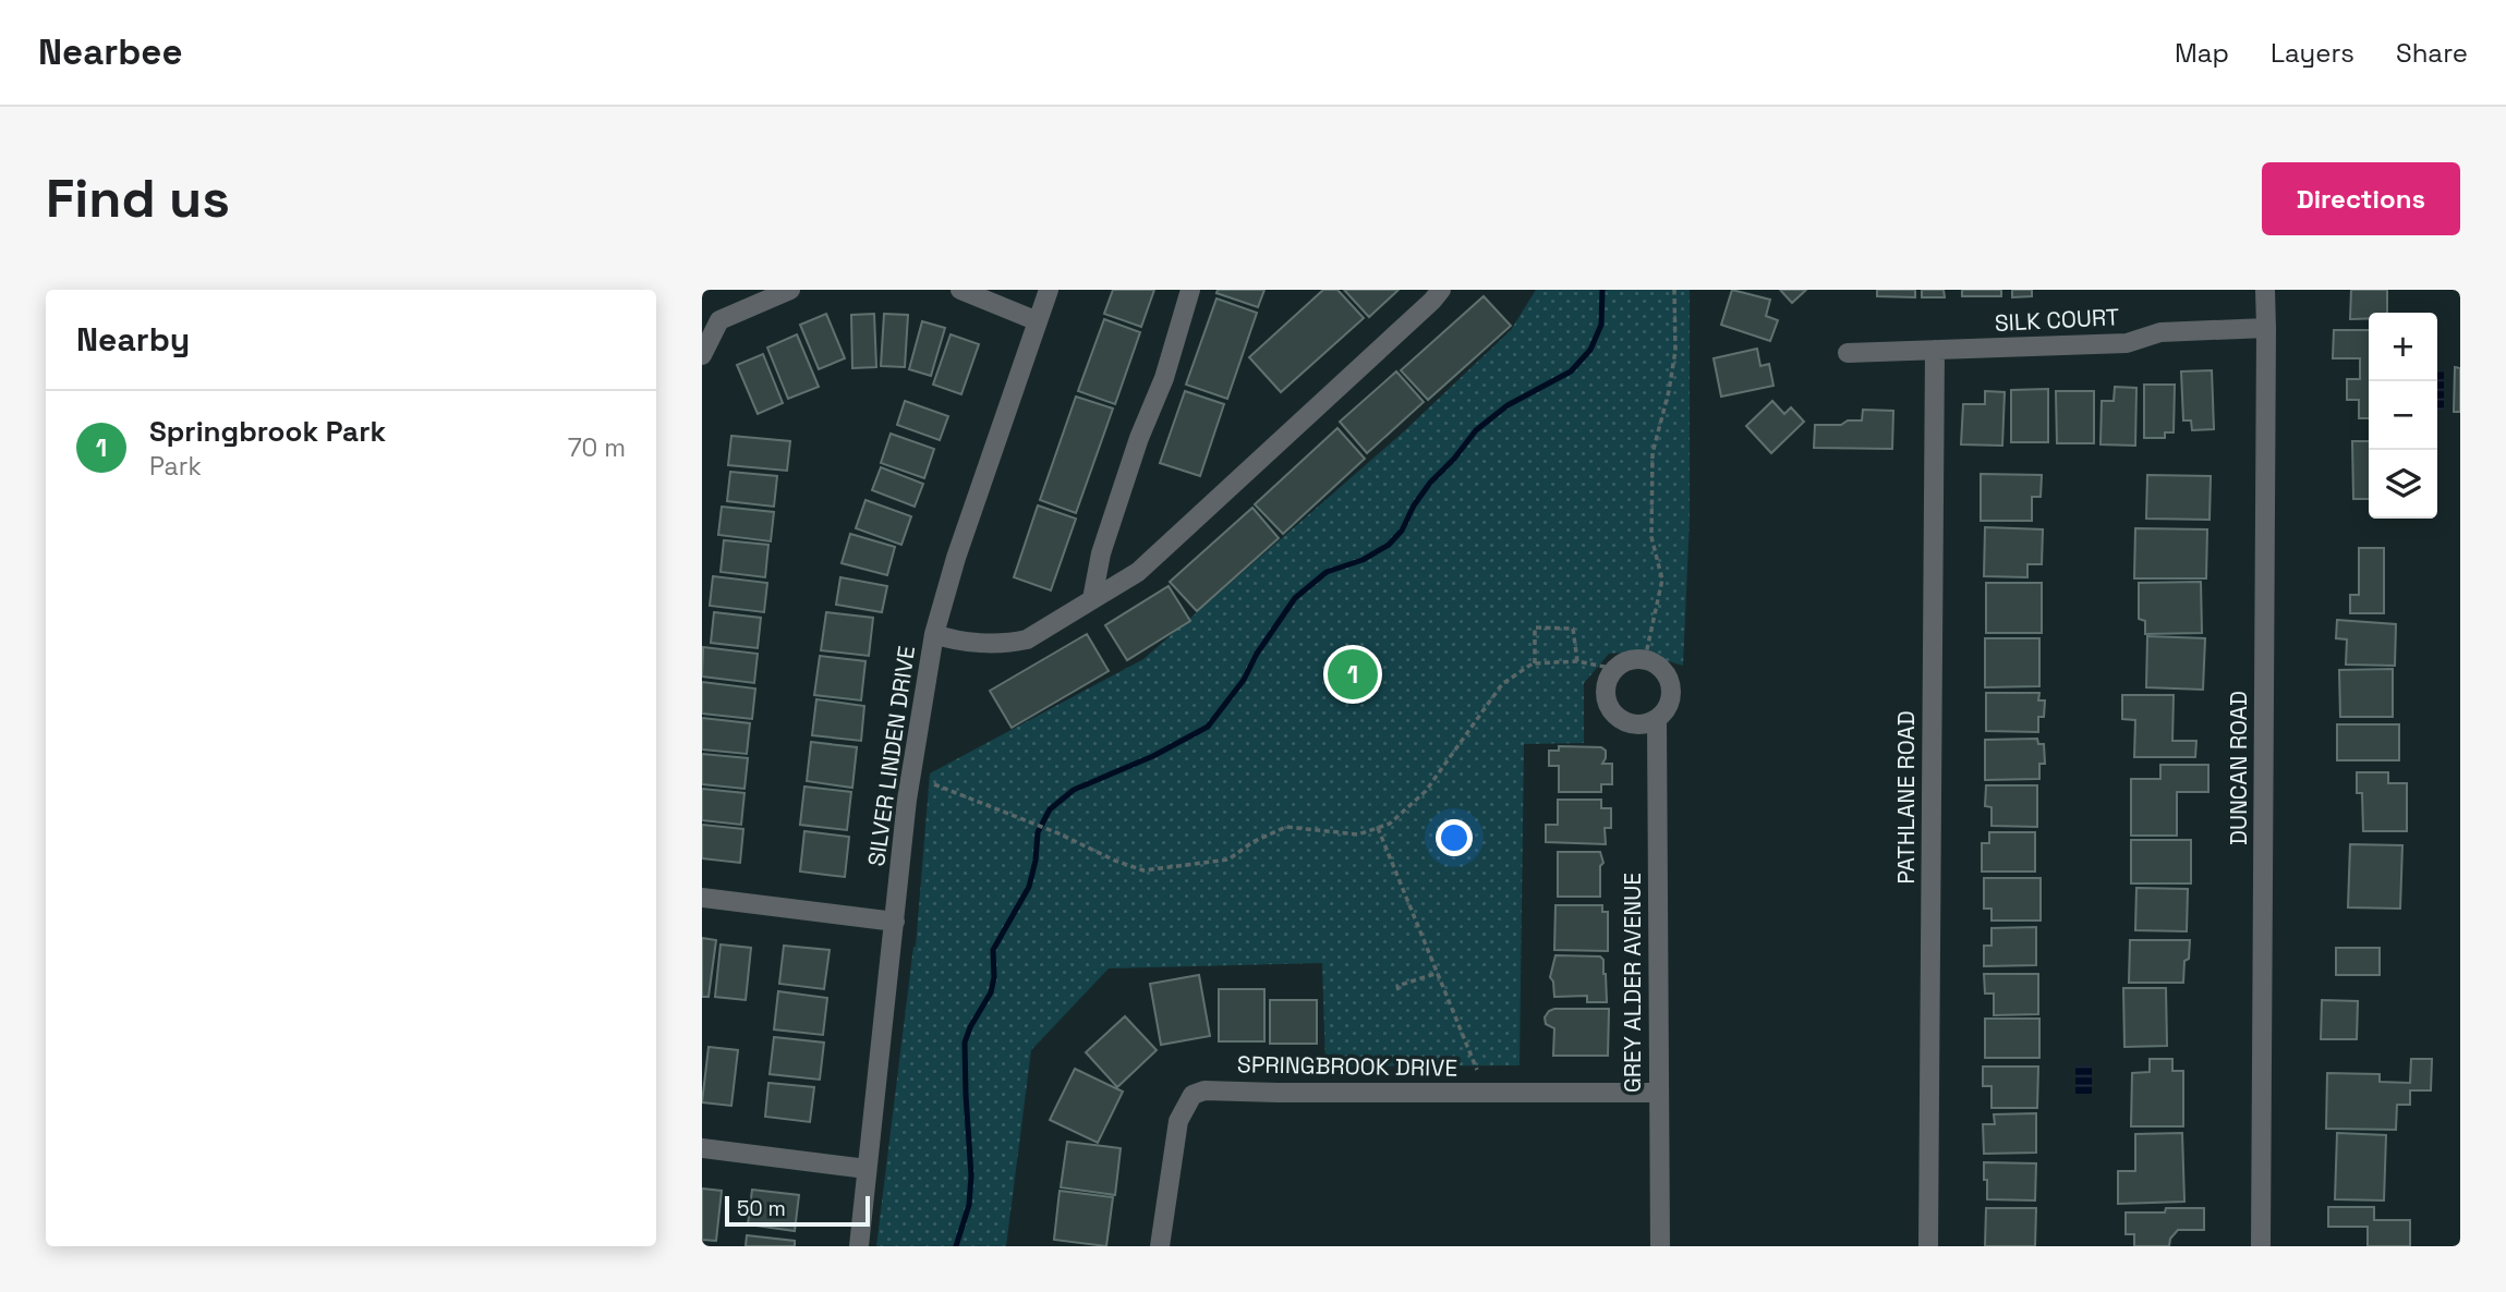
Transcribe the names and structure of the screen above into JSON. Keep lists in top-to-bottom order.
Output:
{
  "streets": {
    "street": [
      "SILK COURT",
      "SILVER LINDEN DRIVE",
      "DUNCAN ROAD",
      "PATHLANE ROAD",
      "GREY ALDER AVENUE",
      "SPRINGBROOK DRIVE"
    ]
  },
  "crossings": [
    ["SILK COURT", "DUNCAN ROAD"],
    ["SILK COURT", "PATHLANE ROAD"],
    ["GREY ALDER AVENUE", "SPRINGBROOK DRIVE"]
  ],
  "scale_bar": "50 m",
  "page": {
    "header": "Nearbee",
    "nav": ["Map", "Layers", "Share"],
    "buttons": "Directions",
    "title": "Find us",
    "heading": "Nearby",
    "map_buttons": ["+", "−"],
    "list": [
      {
        "mark": "1",
        "name": "Springbrook Park",
        "note": "Park",
        "value": "70 m"
      }
    ],
    "pins": "1",
    "scale": "50 m"
  }
}
